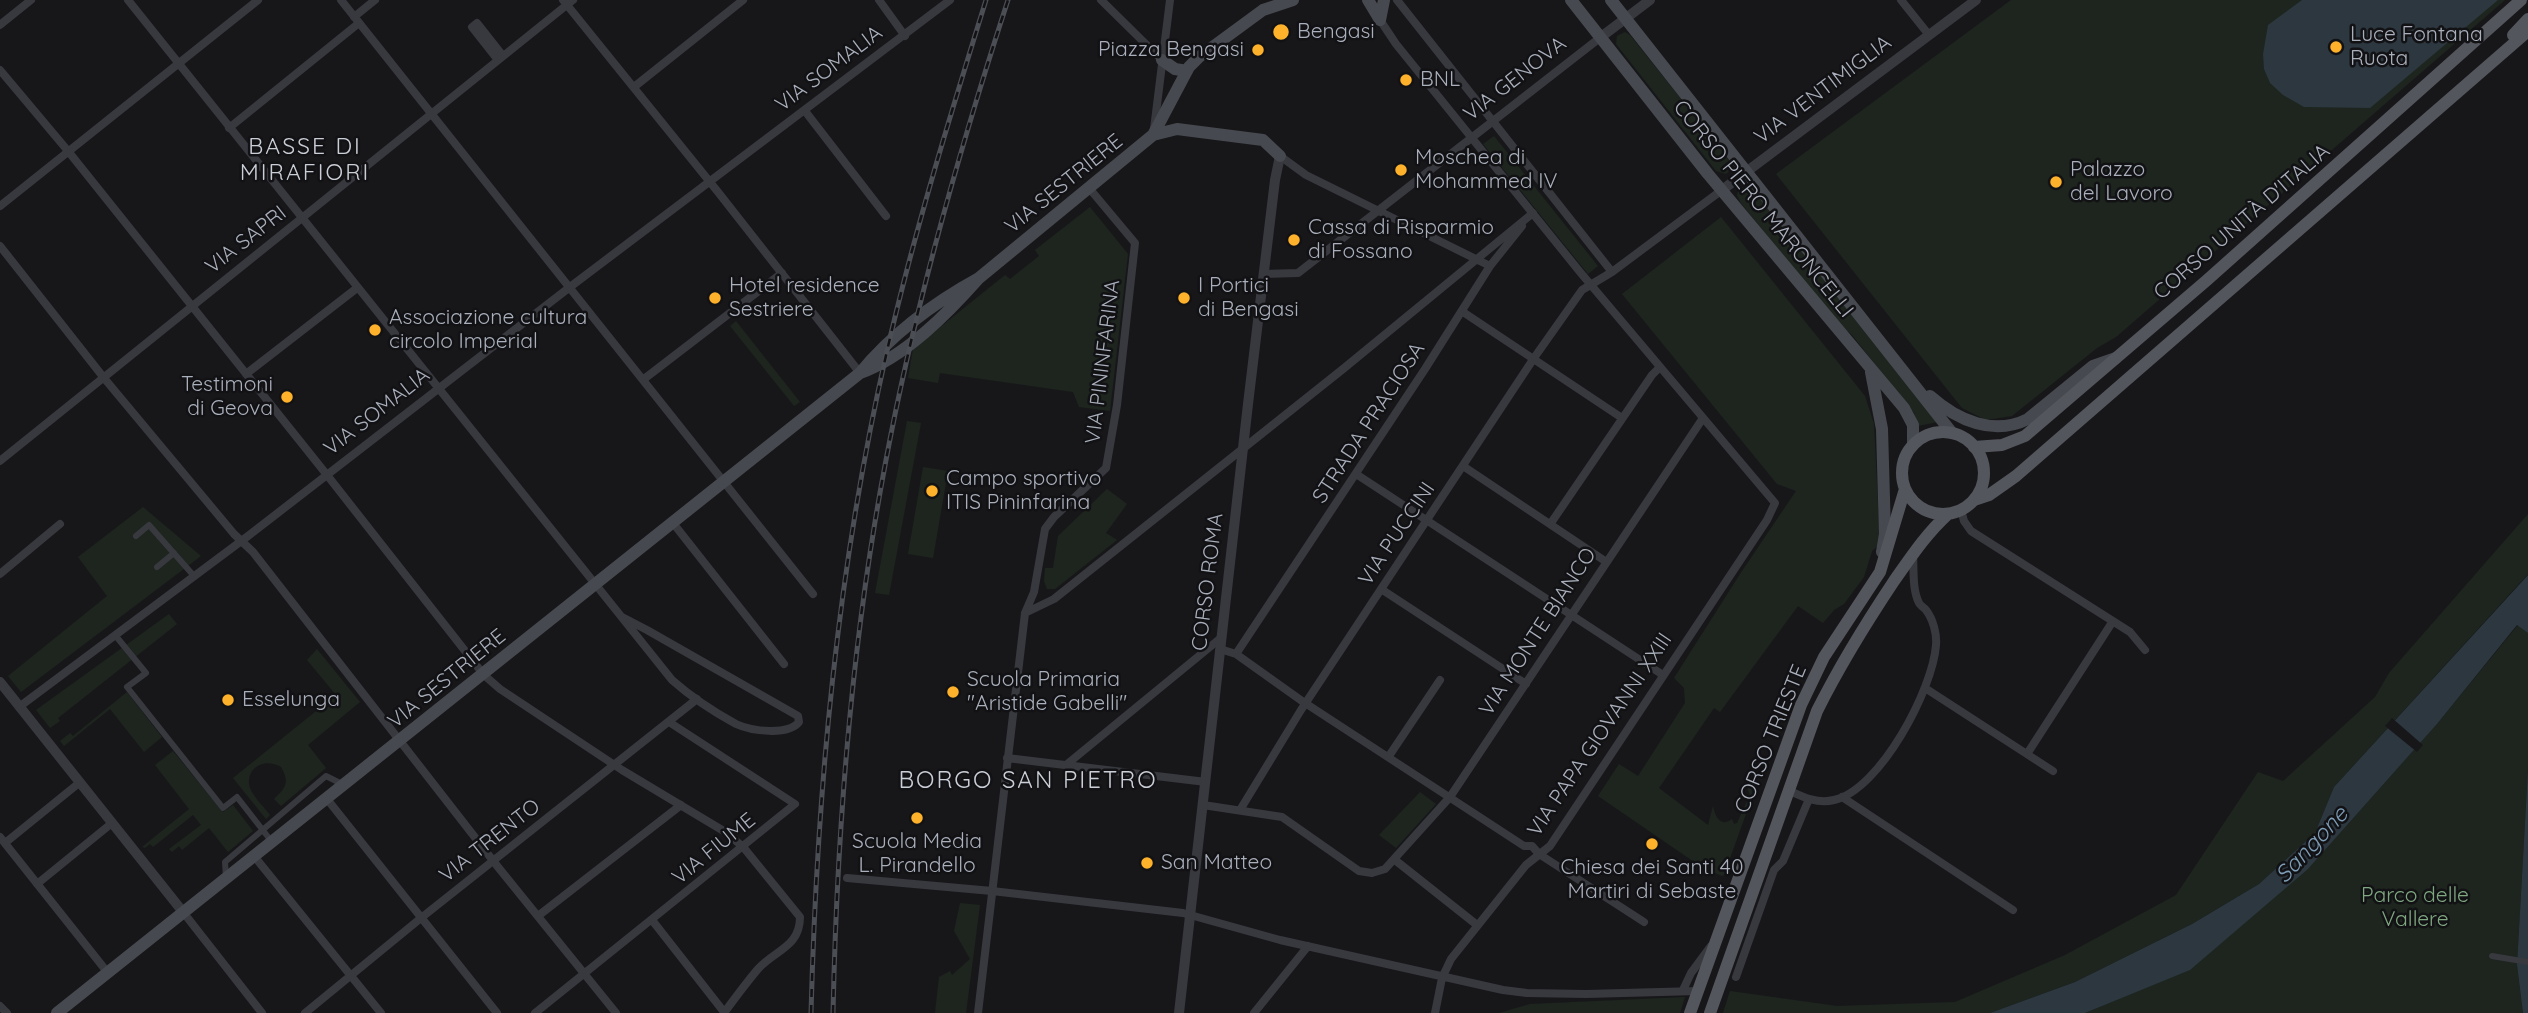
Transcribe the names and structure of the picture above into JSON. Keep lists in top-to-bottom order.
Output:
{
  "streets": {
    "main road": [
      "VIA SESTRIERE",
      "CORSO PIERO MARONCELLI",
      "CORSO UNITÀ D'ITALIA",
      "CORSO TRIESTE"
    ],
    "street": [
      "VIA SOMALIA",
      "VIA GENOVA",
      "VIA VENTIMIGLIA",
      "VIA SAPRI",
      "VIA PININFARINA",
      "STRADA PRACIOSA",
      "VIA PUCCINI",
      "CORSO ROMA",
      "VIA MONTE BIANCO",
      "VIA PAPA GIOVANNI XXIII",
      "VIA TRENTO",
      "VIA FIUME"
    ]
  },
  "crossings": [
    ["VIA GENOVA", "CORSO PIERO MARONCELLI"],
    ["VIA GENOVA", "CORSO ROMA"],
    ["VIA VENTIMIGLIA", "CORSO PIERO MARONCELLI"],
    ["VIA VENTIMIGLIA", "VIA PUCCINI"],
    ["VIA SESTRIERE", "VIA PININFARINA"],
    ["VIA SESTRIERE", "CORSO ROMA"],
    ["CORSO PIERO MARONCELLI", "CORSO UNITÀ D'ITALIA"],
    ["CORSO PIERO MARONCELLI", "CORSO TRIESTE"],
    ["CORSO UNITÀ D'ITALIA", "CORSO TRIESTE"],
    ["VIA MONTE BIANCO", "VIA PAPA GIOVANNI XXIII"],
    ["VIA TRENTO", "VIA FIUME"]
  ],
  "districts": ["BASSE DI MIRAFIORI", "BORGO SAN PIETRO"],
  "water": ["Sangone"],
  "parks": ["Parco delle Vallere"],
  "places": [
    "Bengasi",
    "Luce Fontana Ruota",
    "Piazza Bengasi",
    "BNL",
    "Moschea di Mohammed IV",
    "Palazzo del Lavoro",
    "Cassa di Risparmio di Fossano",
    "Hotel residence Sestriere",
    "I Portici di Bengasi",
    "Associazione cultura circolo Imperial",
    "Testimoni di Geova",
    "Campo sportivo ITIS Pininfarina",
    "Scuola Primaria \"Aristide Gabelli\"",
    "Esselunga",
    "Scuola Media L. Pirandello",
    "Chiesa dei Santi 40 Martiri di Sebaste",
    "San Matteo"
  ]
}
